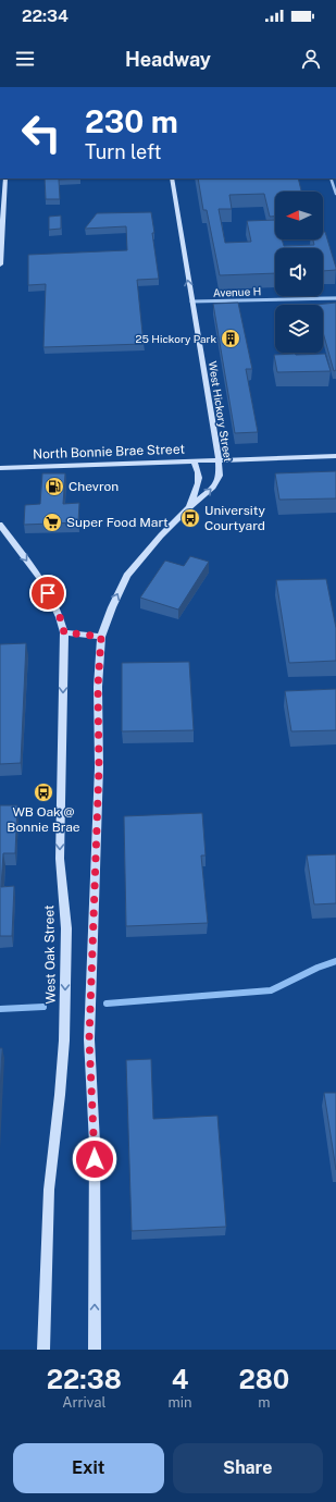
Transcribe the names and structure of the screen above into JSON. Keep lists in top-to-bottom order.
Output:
{
  "streets": {
    "main road": ["West Hickory Street", "North Bonnie Brae Street", "West Oak Street"],
    "street": ["Avenue H"]
  },
  "crossings": [
    ["Avenue H", "West Hickory Street"],
    ["West Hickory Street", "North Bonnie Brae Street"]
  ],
  "one_way": ["West Hickory Street"],
  "places": {
    "building": ["25 Hickory Park"],
    "fuel station": ["Chevron"],
    "bus stop": ["University Courtyard", "WB Oak @ Bonnie Brae"],
    "supermarket": ["Super Food Mart"]
  },
  "north": "left",
  "page": {
    "status": "22:34",
    "header": "Headway",
    "turn": ["230 m", "Turn left"],
    "eta": [
      "22:38",
      "Arrival",
      "4",
      "min",
      "280",
      "m"
    ],
    "buttons": ["Exit", "Share"]
  }
}
